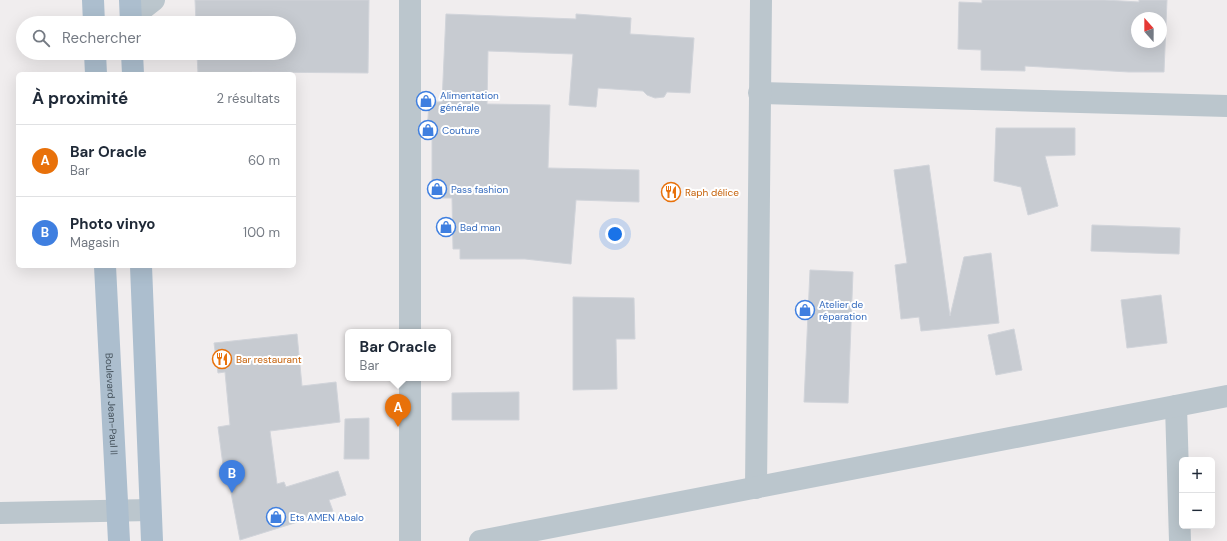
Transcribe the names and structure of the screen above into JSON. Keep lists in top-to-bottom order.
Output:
{
  "streets": {
    "main road": ["Boulevard Jean-Paul II"]
  },
  "places": {
    "shop": [
      "Alimentation générale",
      "Couture",
      "Pass fashion",
      "Bad man",
      "Atelier de réparation",
      "Ets AMEN Abalo"
    ],
    "restaurant": ["Raph délice", "Bar restaurant"]
  },
  "north": "top",
  "page": {
    "search": "Rechercher",
    "heading": ["À proximité", "2 résultats"],
    "list": [
      {
        "mark": "A",
        "name": "Bar Oracle",
        "note": "Bar",
        "value": "60 m"
      },
      {
        "mark": "B",
        "name": "Photo vinyo",
        "note": "Magasin",
        "value": "100 m"
      }
    ],
    "popup": ["Bar Oracle", "Bar"],
    "pins": ["A", "B"],
    "map_buttons": ["+", "−"]
  }
}
